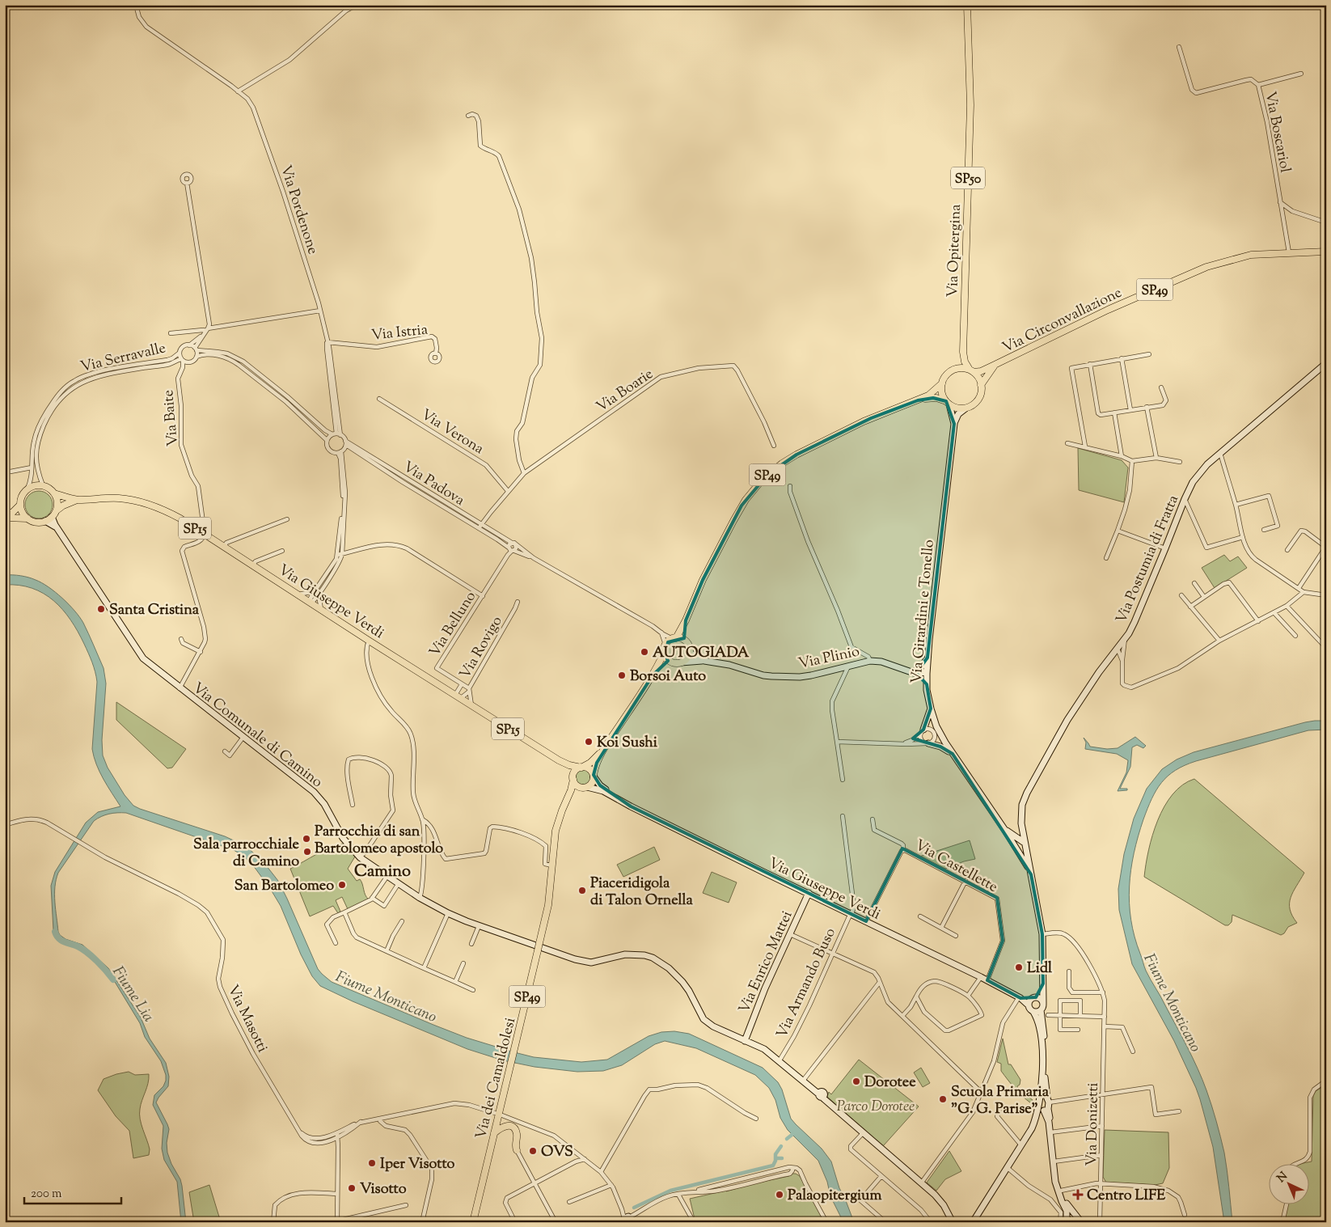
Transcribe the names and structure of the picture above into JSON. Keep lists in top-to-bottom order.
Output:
{
  "streets": {
    "main road": [
      "SP50",
      "Via Opitergina",
      "SP49",
      "Via Circonvallazione",
      "SP15",
      "Via Postumia di Fratta",
      "Via Giuseppe Verdi",
      "Via Girardini e Tonello",
      "Via Plinio",
      "Via Comunale di Camino",
      "Via Enrico Mattei",
      "Via dei Camaldolesi"
    ],
    "street": [
      "Via Boscariol",
      "Via Pordenone",
      "Via Istria",
      "Via Serravalle",
      "Via Boarie",
      "Via Baite",
      "Via Verona",
      "Via Padova",
      "Via Belluno",
      "Via Rovigo",
      "Via Castellette",
      "Via Armando Buso",
      "Via Masotti",
      "Via Donizetti"
    ]
  },
  "crossings": [
    ["Via Boscariol", "Via Circonvallazione"],
    ["Via Pordenone", "Via Istria"],
    ["Via Pordenone", "Via Padova"],
    ["Via Opitergina", "SP49"],
    ["Via Opitergina", "Via Circonvallazione"],
    ["Via Opitergina", "Via Girardini e Tonello"],
    ["SP49", "Via Circonvallazione"],
    ["SP49", "Via Giuseppe Verdi"],
    ["SP49", "Via Girardini e Tonello"],
    ["SP49", "Via Plinio"],
    ["SP49", "Via dei Camaldolesi"],
    ["Via Circonvallazione", "Via Girardini e Tonello"],
    ["Via Serravalle", "Via Baite"],
    ["Via Serravalle", "SP15"],
    ["Via Serravalle", "Via Comunale di Camino"],
    ["Via Boarie", "Via Verona"],
    ["Via Boarie", "Via Padova"],
    ["Via Baite", "Via Giuseppe Verdi"],
    ["Via Padova", "Via Belluno"],
    ["SP15", "Via Giuseppe Verdi"],
    ["SP15", "Via Comunale di Camino"],
    ["Via Postumia di Fratta", "Via Giuseppe Verdi"],
    ["Via Postumia di Fratta", "Via Girardini e Tonello"],
    ["Via Giuseppe Verdi", "Via Rovigo"],
    ["Via Giuseppe Verdi", "Via Castellette"],
    ["Via Giuseppe Verdi", "Via Enrico Mattei"],
    ["Via Giuseppe Verdi", "Via Armando Buso"],
    ["Via Giuseppe Verdi", "Via dei Camaldolesi"],
    ["Via Girardini e Tonello", "Via Plinio"],
    ["Via Comunale di Camino", "Via Enrico Mattei"],
    ["Via Comunale di Camino", "Via Armando Buso"]
  ],
  "districts": ["Camino"],
  "water": ["Fiume Lia", "Fiume Monticano"],
  "parks": ["Parco Dorotee"],
  "places": {
    "other": [
      "Santa Cristina",
      "AUTOGIADA",
      "Borsoi Auto",
      "Koi Sushi",
      "Parrocchia di san Bartolomeo apostolo",
      "Sala parrocchiale di Camino",
      "San Bartolomeo",
      "Piaceridigola di Talon Ornella",
      "Lidl",
      "Dorotee",
      "Scuola Primaria \"G. G. Parise\"",
      "OVS",
      "Iper Visotto",
      "Visotto",
      "Palaopitergium"
    ],
    "health": ["Centro LIFE"]
  },
  "scale_bar": "200 m",
  "north": "top left"
}
